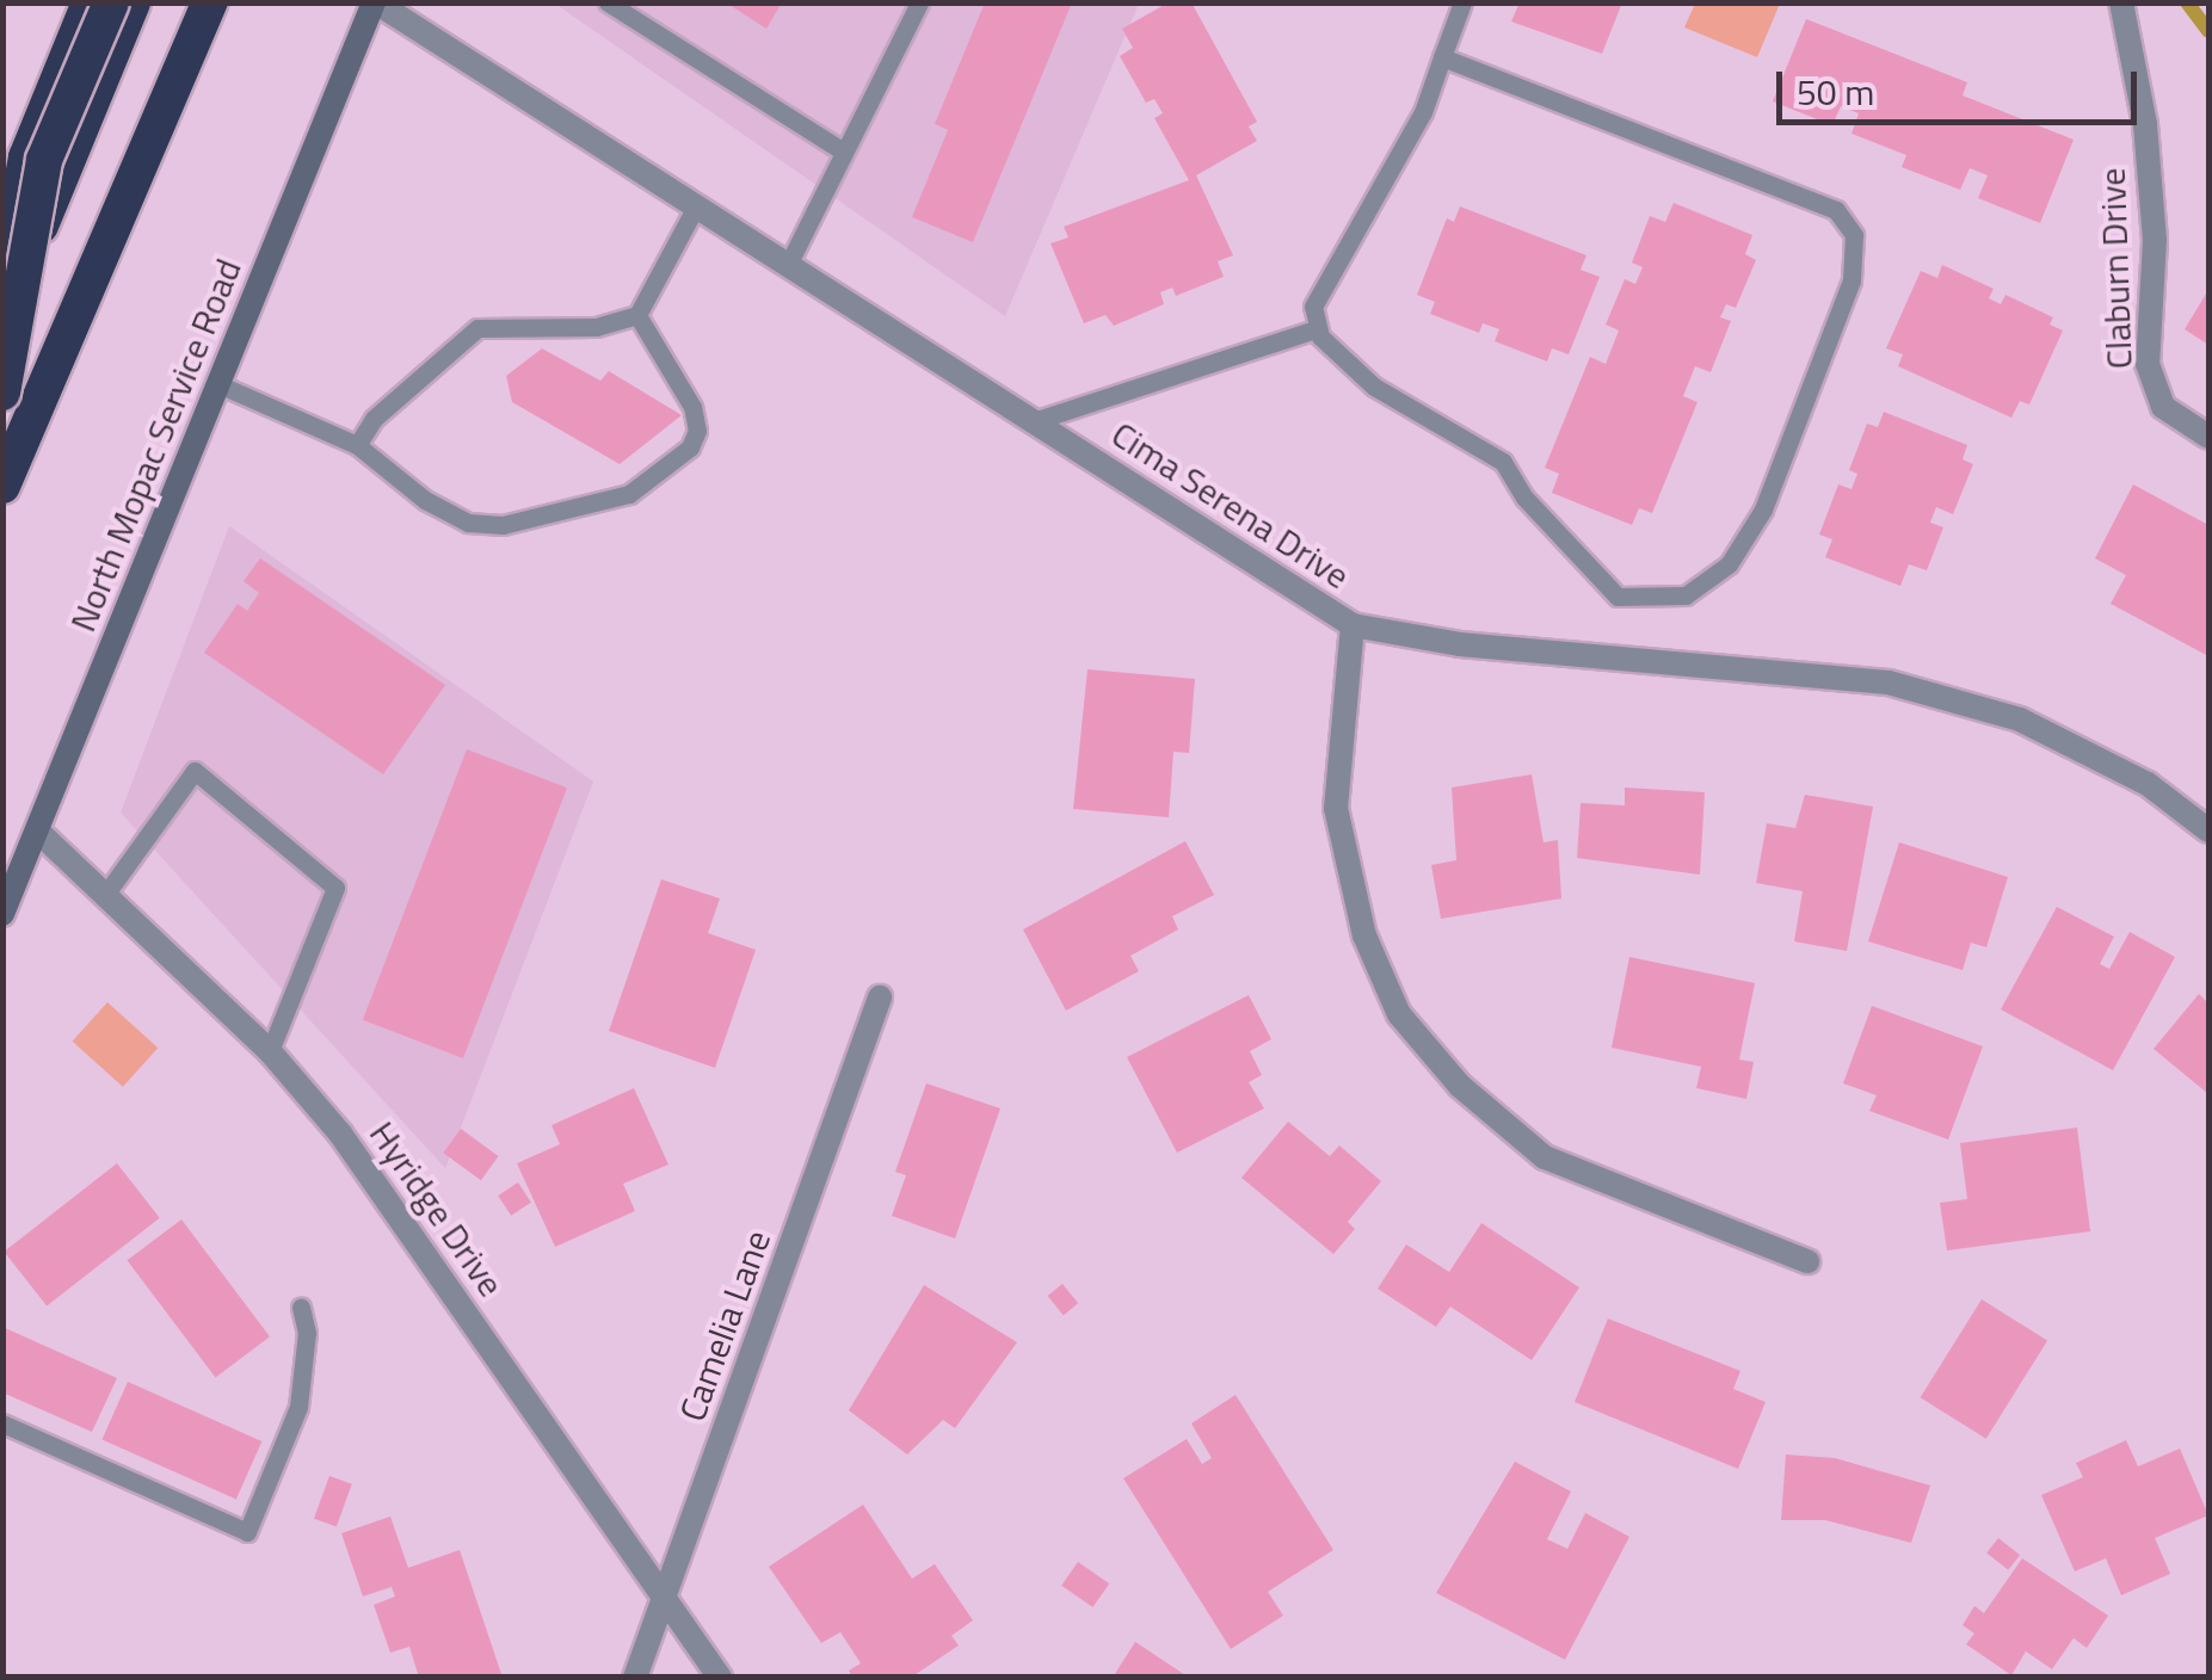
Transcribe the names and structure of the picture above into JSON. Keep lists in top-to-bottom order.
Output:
{
  "streets": {
    "main road": ["North Mopac Service Road"],
    "street": [
      "Claburn Drive",
      "Cima Serena Drive",
      "Hyridge Drive",
      "Camelia Lane"
    ]
  },
  "crossings": [
    ["North Mopac Service Road", "Cima Serena Drive"],
    ["North Mopac Service Road", "Hyridge Drive"],
    ["Hyridge Drive", "Camelia Lane"]
  ],
  "scale_bar": "50 m"
}
